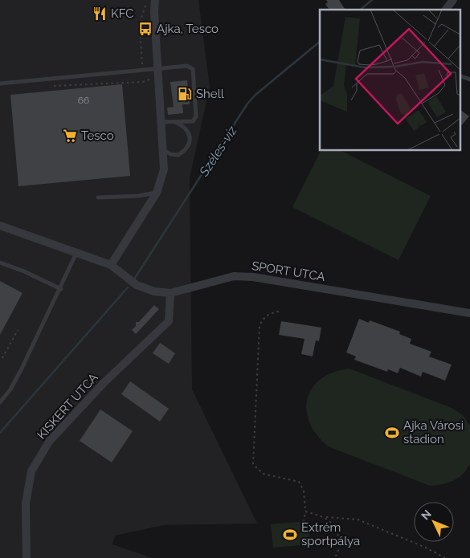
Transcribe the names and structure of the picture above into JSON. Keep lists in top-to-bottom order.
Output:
{
  "streets": {
    "street": ["SPORT UTCA", "KISKERT UTCA"]
  },
  "crossings": [
    ["SPORT UTCA", "KISKERT UTCA"]
  ],
  "water": ["Széles-víz"],
  "places": {
    "restaurant": ["KFC"],
    "bus stop": ["Ajka, Tesco"],
    "fuel station": ["Shell"],
    "supermarket": ["Tesco"],
    "sports": ["Ajka Városi stadion", "Extrém sportpálya"]
  },
  "house_numbers": ["66"],
  "north": "top left"
}
